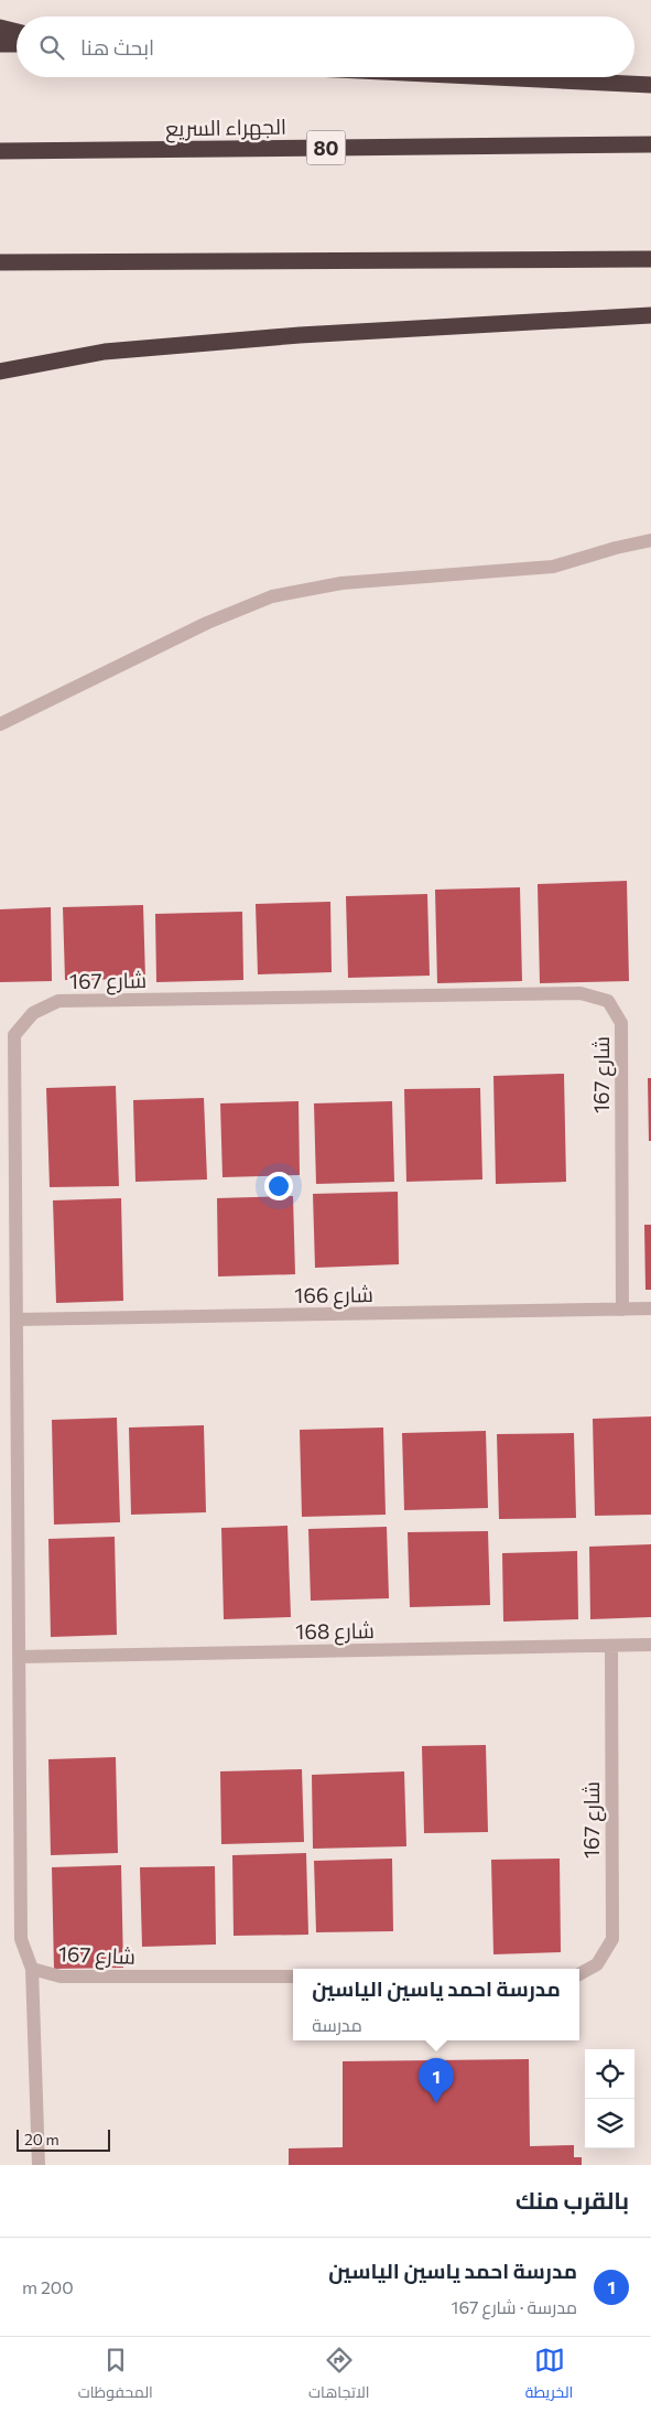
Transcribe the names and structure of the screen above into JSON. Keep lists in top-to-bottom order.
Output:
{
  "streets": {
    "highway": ["الجهراء السريع", "80"],
    "street": ["شارع 167", "شارع 166", "شارع 168"]
  },
  "crossings": [
    ["شارع 167", "شارع 166"],
    ["شارع 167", "شارع 168"]
  ],
  "scale_bar": "20 m",
  "page": {
    "search": "ابحث هنا",
    "popup": ["مدرسة احمد ياسين الياسين", "مدرسة"],
    "pins": "1",
    "scale": "20 m",
    "heading": "بالقرب منك",
    "list": [
      {
        "mark": "1",
        "name": "مدرسة احمد ياسين الياسين",
        "note": "مدرسة · شارع 167",
        "value": "200 m"
      }
    ],
    "nav": ["الخريطة", "الاتجاهات", "المحفوظات"]
  }
}
